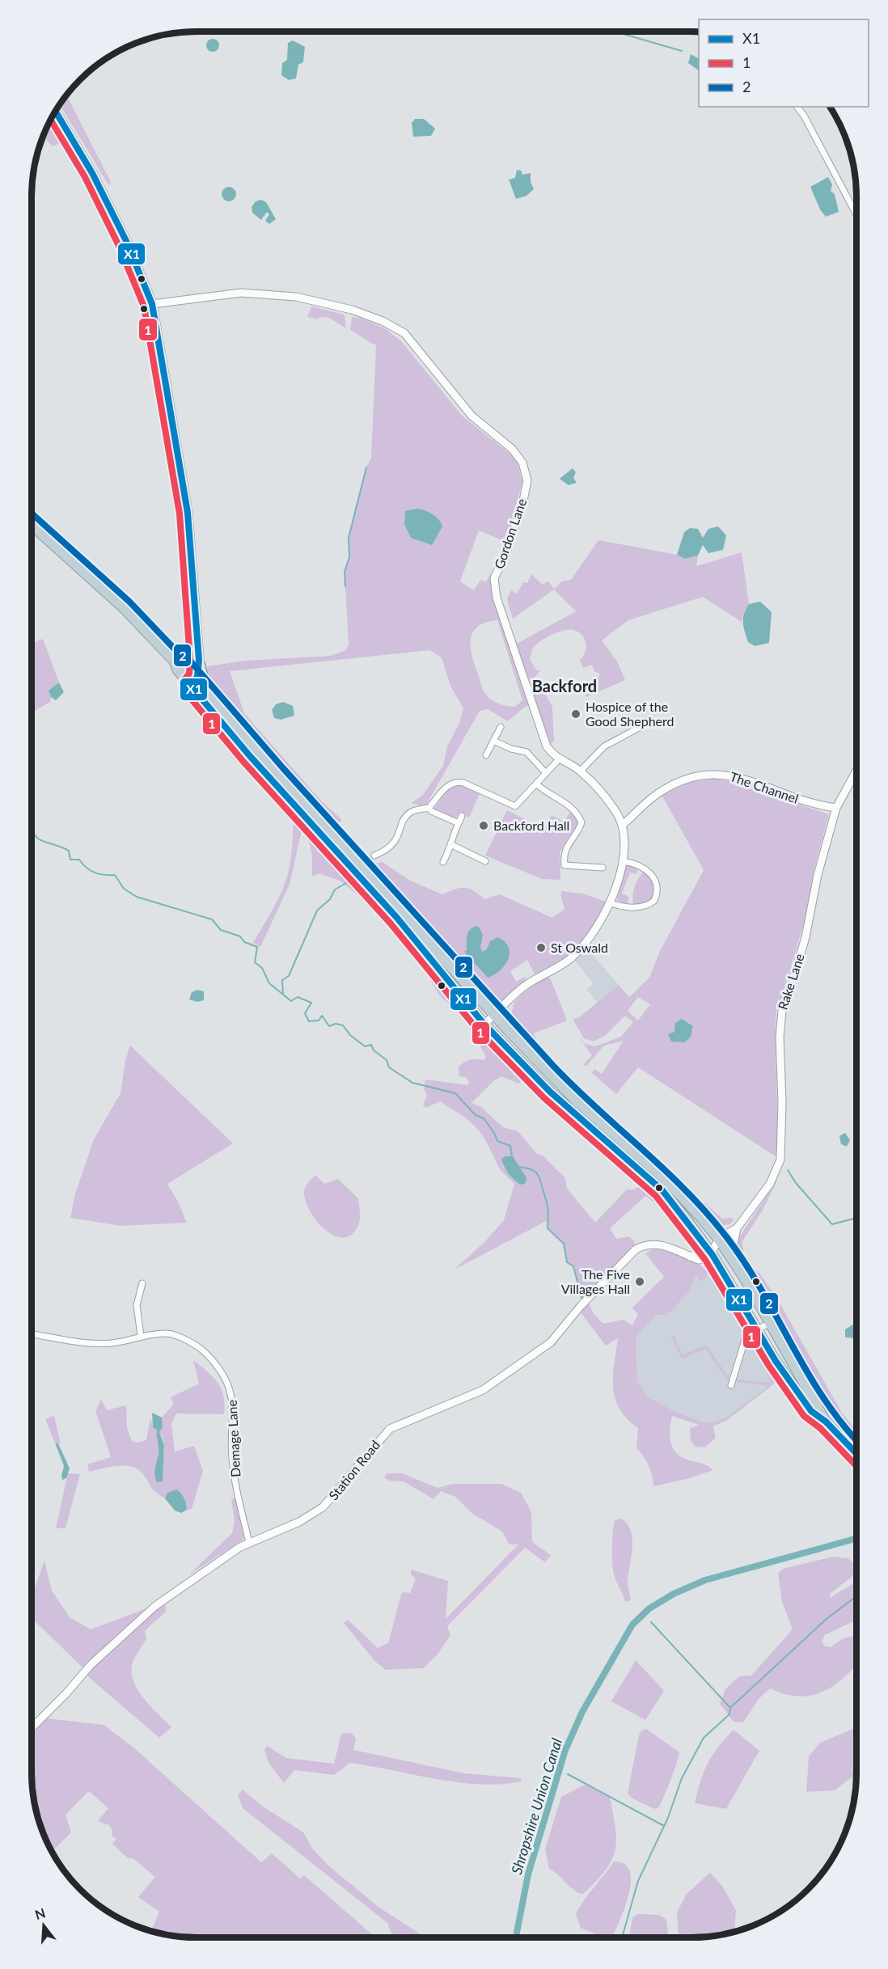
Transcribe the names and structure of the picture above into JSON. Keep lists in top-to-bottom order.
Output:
{
  "streets": {
    "street": [
      "Gordon Lane",
      "The Channel",
      "Rake Lane",
      "Demage Lane",
      "Station Road"
    ]
  },
  "crossings": [
    ["Gordon Lane", "The Channel"],
    ["The Channel", "Rake Lane"],
    ["Demage Lane", "Station Road"]
  ],
  "districts": ["Backford"],
  "water": ["Shropshire Union Canal"],
  "places": [
    "Hospice of the Good Shepherd",
    "Backford Hall",
    "St Oswald",
    "The Five Villages Hall"
  ],
  "lines": ["transit line X1", "transit line 1", "transit line 2"],
  "legend": ["X1", "1", "2"],
  "north": "top"
}
